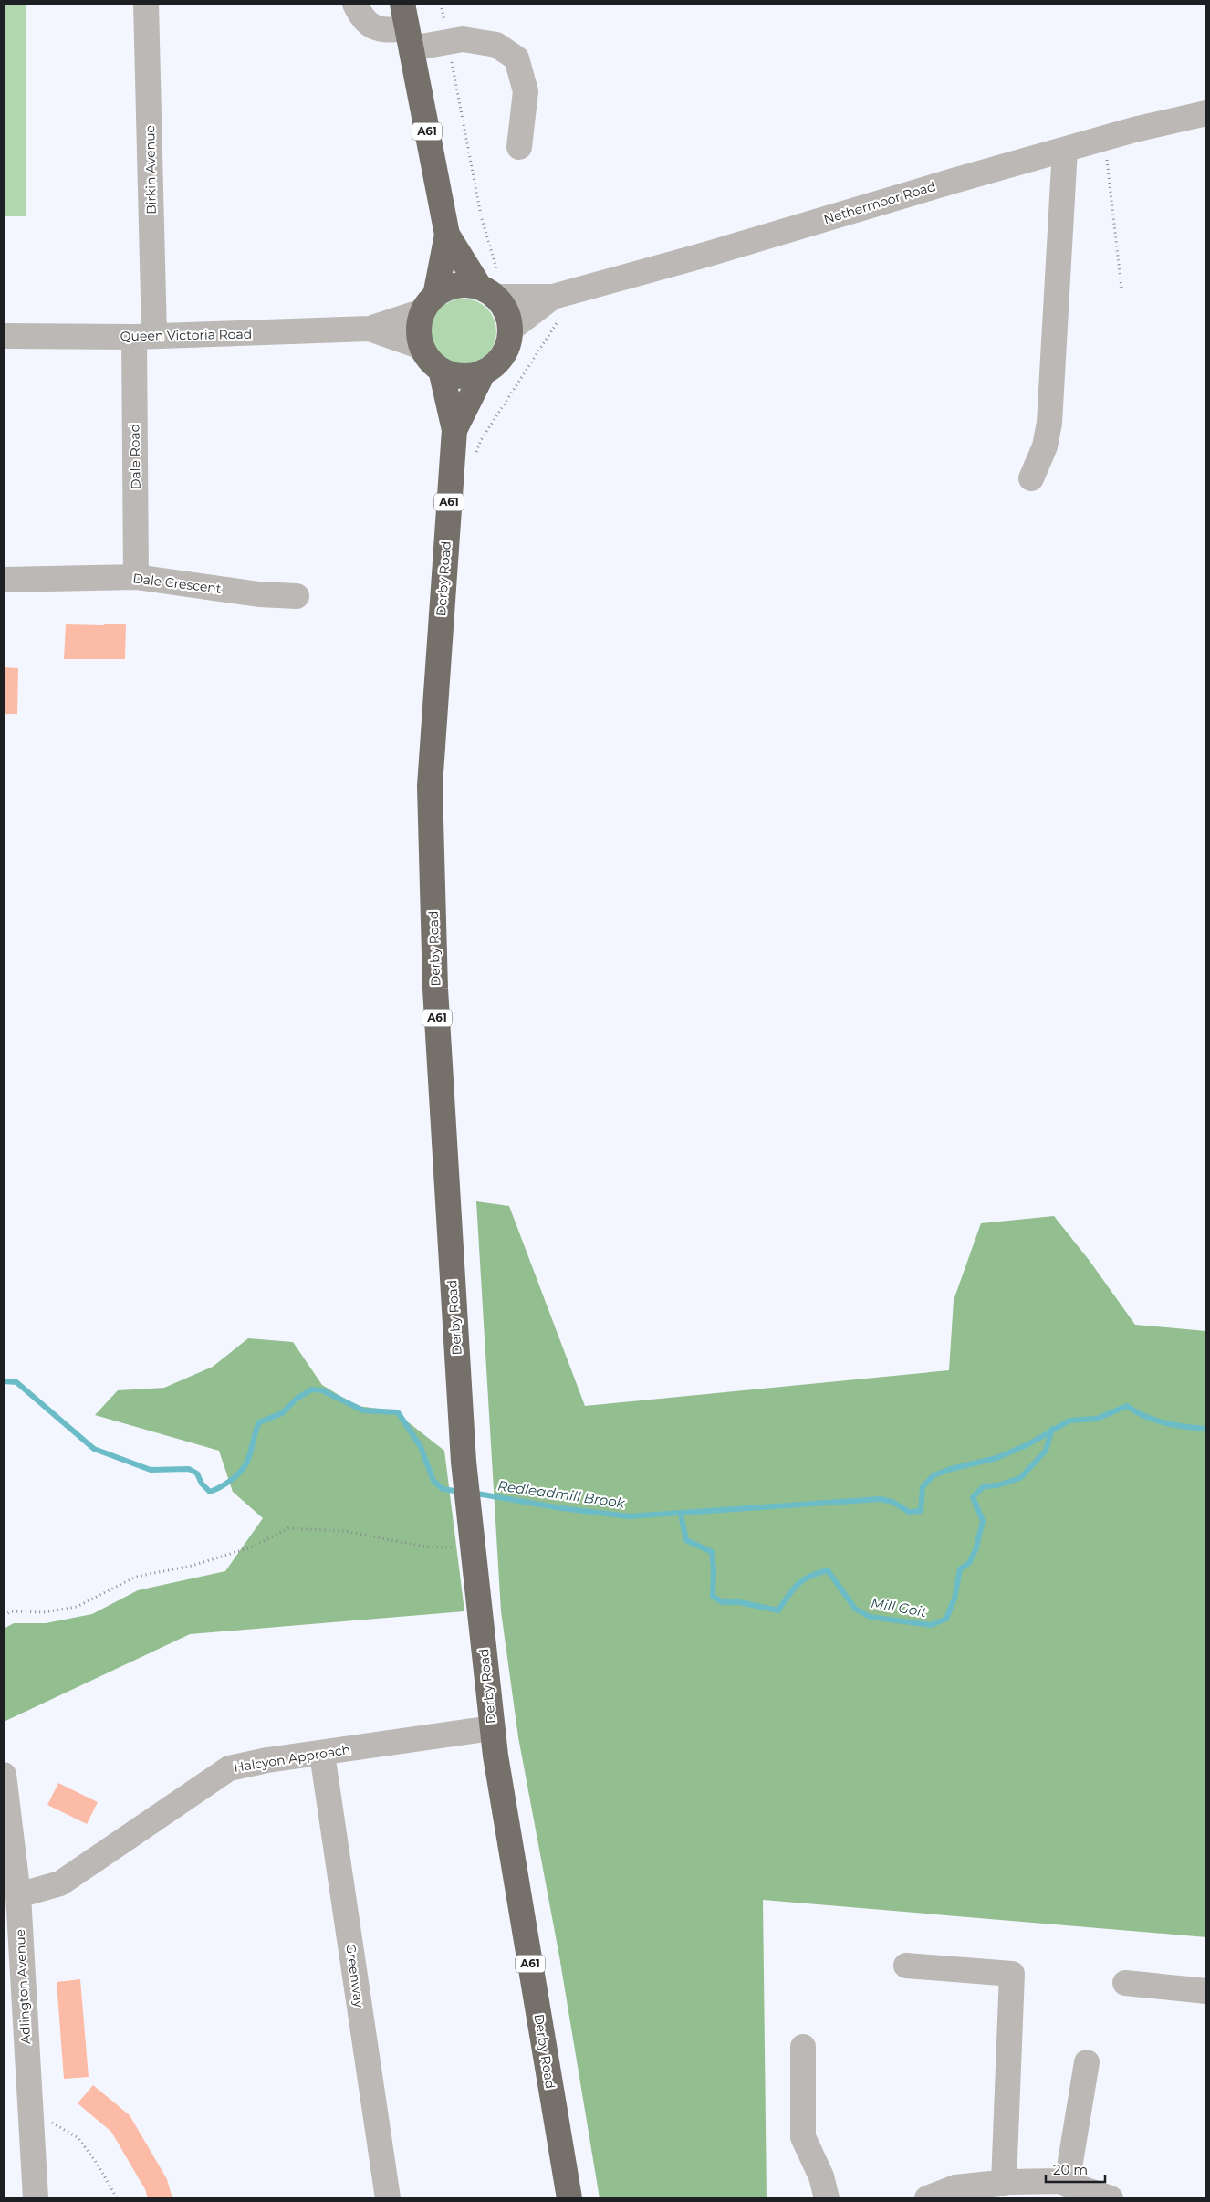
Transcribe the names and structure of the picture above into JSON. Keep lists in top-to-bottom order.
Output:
{
  "streets": {
    "highway": ["A61", "Derby Road"],
    "street": [
      "Birkin Avenue",
      "Nethermoor Road",
      "Queen Victoria Road",
      "Dale Road",
      "Dale Crescent",
      "Halcyon Approach",
      "Greenway",
      "Adlington Avenue"
    ]
  },
  "crossings": [
    ["A61", "Nethermoor Road"],
    ["A61", "Queen Victoria Road"],
    ["A61", "Derby Road"],
    ["Birkin Avenue", "Queen Victoria Road"],
    ["Birkin Avenue", "Dale Road"],
    ["Nethermoor Road", "Queen Victoria Road"],
    ["Nethermoor Road", "Derby Road"],
    ["Queen Victoria Road", "Dale Road"],
    ["Queen Victoria Road", "Derby Road"],
    ["Dale Road", "Dale Crescent"],
    ["Derby Road", "Halcyon Approach"],
    ["Halcyon Approach", "Greenway"],
    ["Halcyon Approach", "Adlington Avenue"]
  ],
  "water": ["Redleadmill Brook", "Mill Goit"],
  "scale_bar": "20 m"
}
